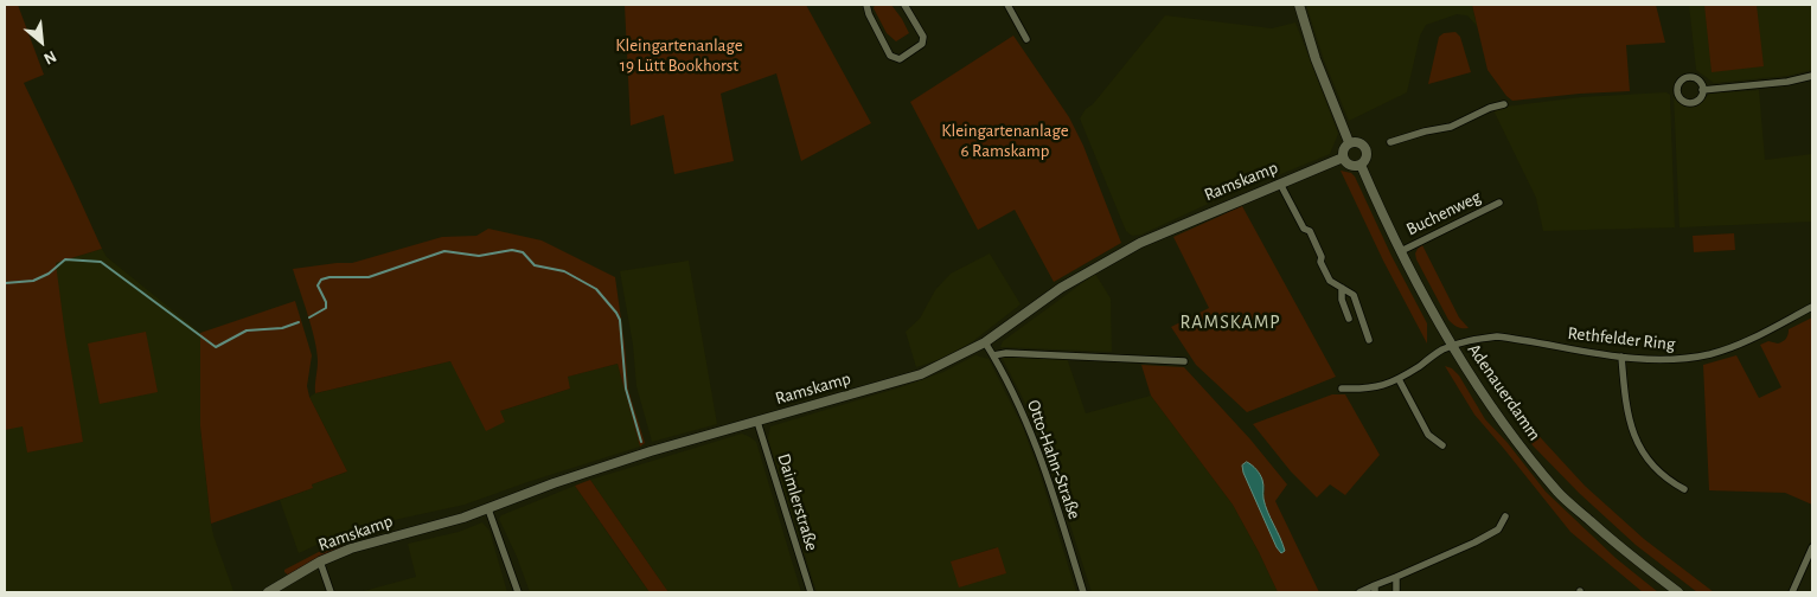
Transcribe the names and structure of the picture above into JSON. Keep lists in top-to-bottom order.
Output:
{
  "streets": {
    "street": [
      "Ramskamp",
      "Buchenweg",
      "Rethfelder Ring",
      "Adenauerdamm",
      "Otto-Hahn-Straße",
      "Daimlerstraße"
    ]
  },
  "crossings": [
    ["Ramskamp", "Adenauerdamm"],
    ["Ramskamp", "Otto-Hahn-Straße"],
    ["Ramskamp", "Daimlerstraße"],
    ["Buchenweg", "Adenauerdamm"],
    ["Rethfelder Ring", "Adenauerdamm"]
  ],
  "districts": ["RAMSKAMP"],
  "parks": ["Kleingartenanlage 19 Lütt Bookhorst", "Kleingartenanlage 6 Ramskamp"],
  "north": "bottom right"
}
